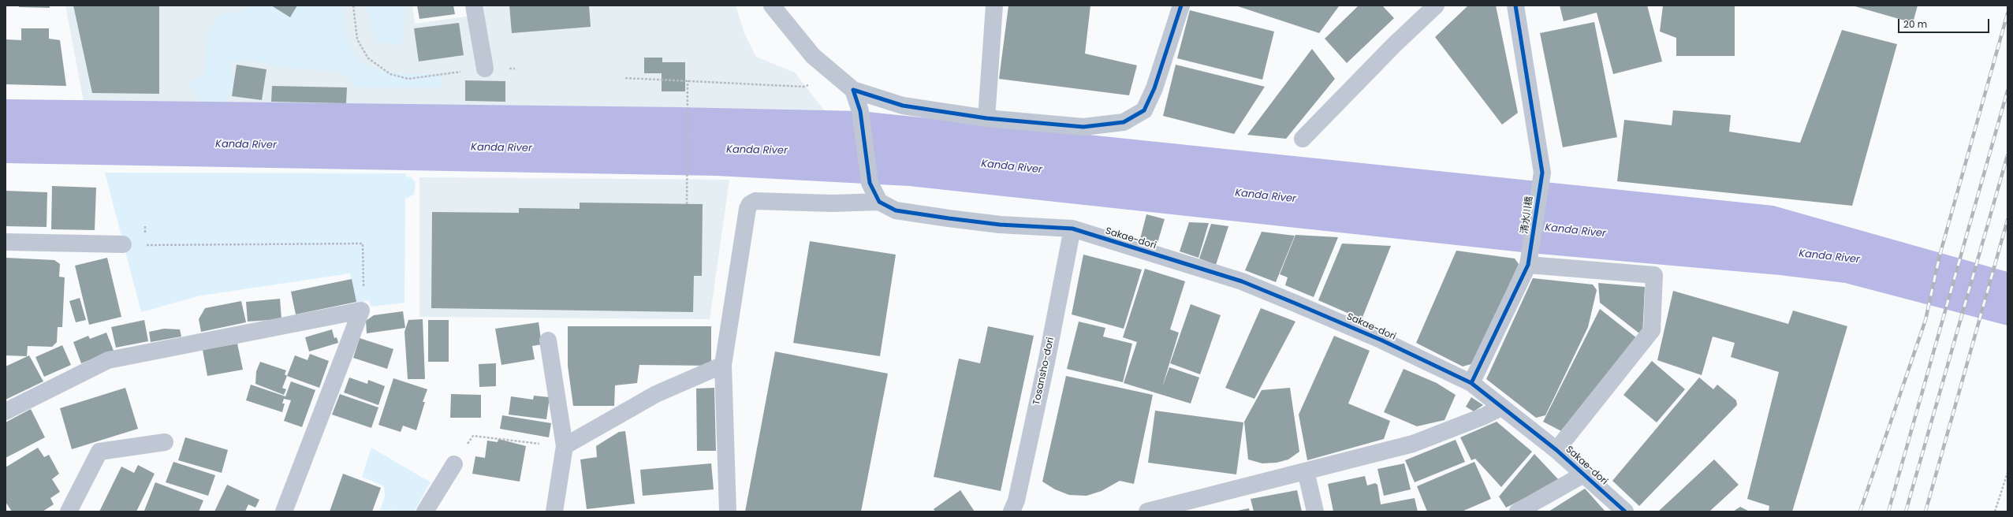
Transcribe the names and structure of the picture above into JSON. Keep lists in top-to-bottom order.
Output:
{
  "streets": {
    "street": ["清水川橋", "Sakae-dori", "Tosansho-dori"]
  },
  "crossings": [
    ["清水川橋", "Sakae-dori"],
    ["Sakae-dori", "Tosansho-dori"]
  ],
  "water": ["Kanda River"],
  "scale_bar": "20 m"
}
